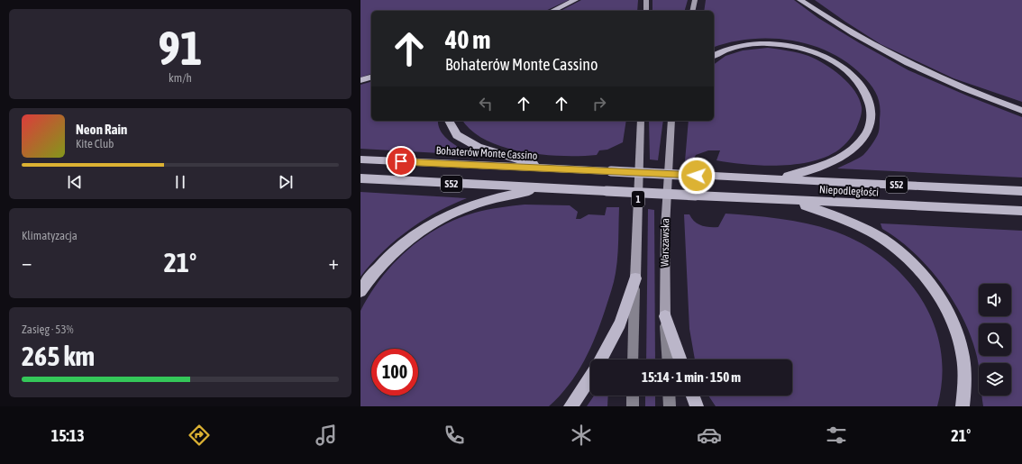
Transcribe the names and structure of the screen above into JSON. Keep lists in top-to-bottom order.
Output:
{
  "streets": {
    "highway": ["Bohaterów Monte Cassino", "S52", "Niepodległości"],
    "main road": ["1", "Warszawska"]
  },
  "crossings": [
    ["Bohaterów Monte Cassino", "Niepodległości"],
    ["S52", "Niepodległości"]
  ],
  "page": {
    "tile": [
      ["91", "km/h"],
      "Klimatyzacja",
      ["Zasięg · 53%", "265 km"]
    ],
    "turn": ["40 m", "Bohaterów Monte Cassino"],
    "song": ["Neon Rain", "Kite Club"],
    "heat": ["−", "21°", "+"],
    "limit": "100",
    "trip": "15:14 · 1 min · 150 m",
    "tabs": ["15:13", "21°"]
  }
}
